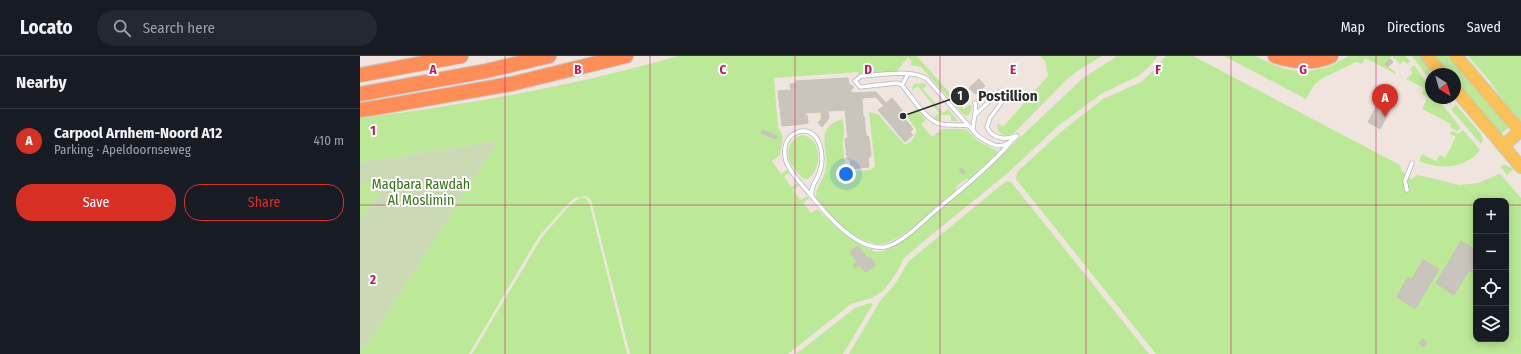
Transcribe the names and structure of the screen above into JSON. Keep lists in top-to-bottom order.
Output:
{
  "parks": ["Maqbara Rawdah Al Moslimin"],
  "places": ["Postillion"],
  "north": "bottom right",
  "page": {
    "header": "Locato",
    "search": "Search here",
    "nav": ["Map", "Directions", "Saved"],
    "heading": "Nearby",
    "pins": "A",
    "list": [
      {
        "mark": "A",
        "name": "Carpool Arnhem-Noord A12",
        "note": "Parking · Apeldoornseweg",
        "value": "410 m"
      }
    ],
    "buttons": ["Save", "Share"],
    "map_buttons": ["+", "−"]
  },
  "grid": {
    "columns": [
      "A",
      "B",
      "C",
      "D",
      "E",
      "F",
      "G"
    ],
    "rows": ["1", "2"]
  }
}
